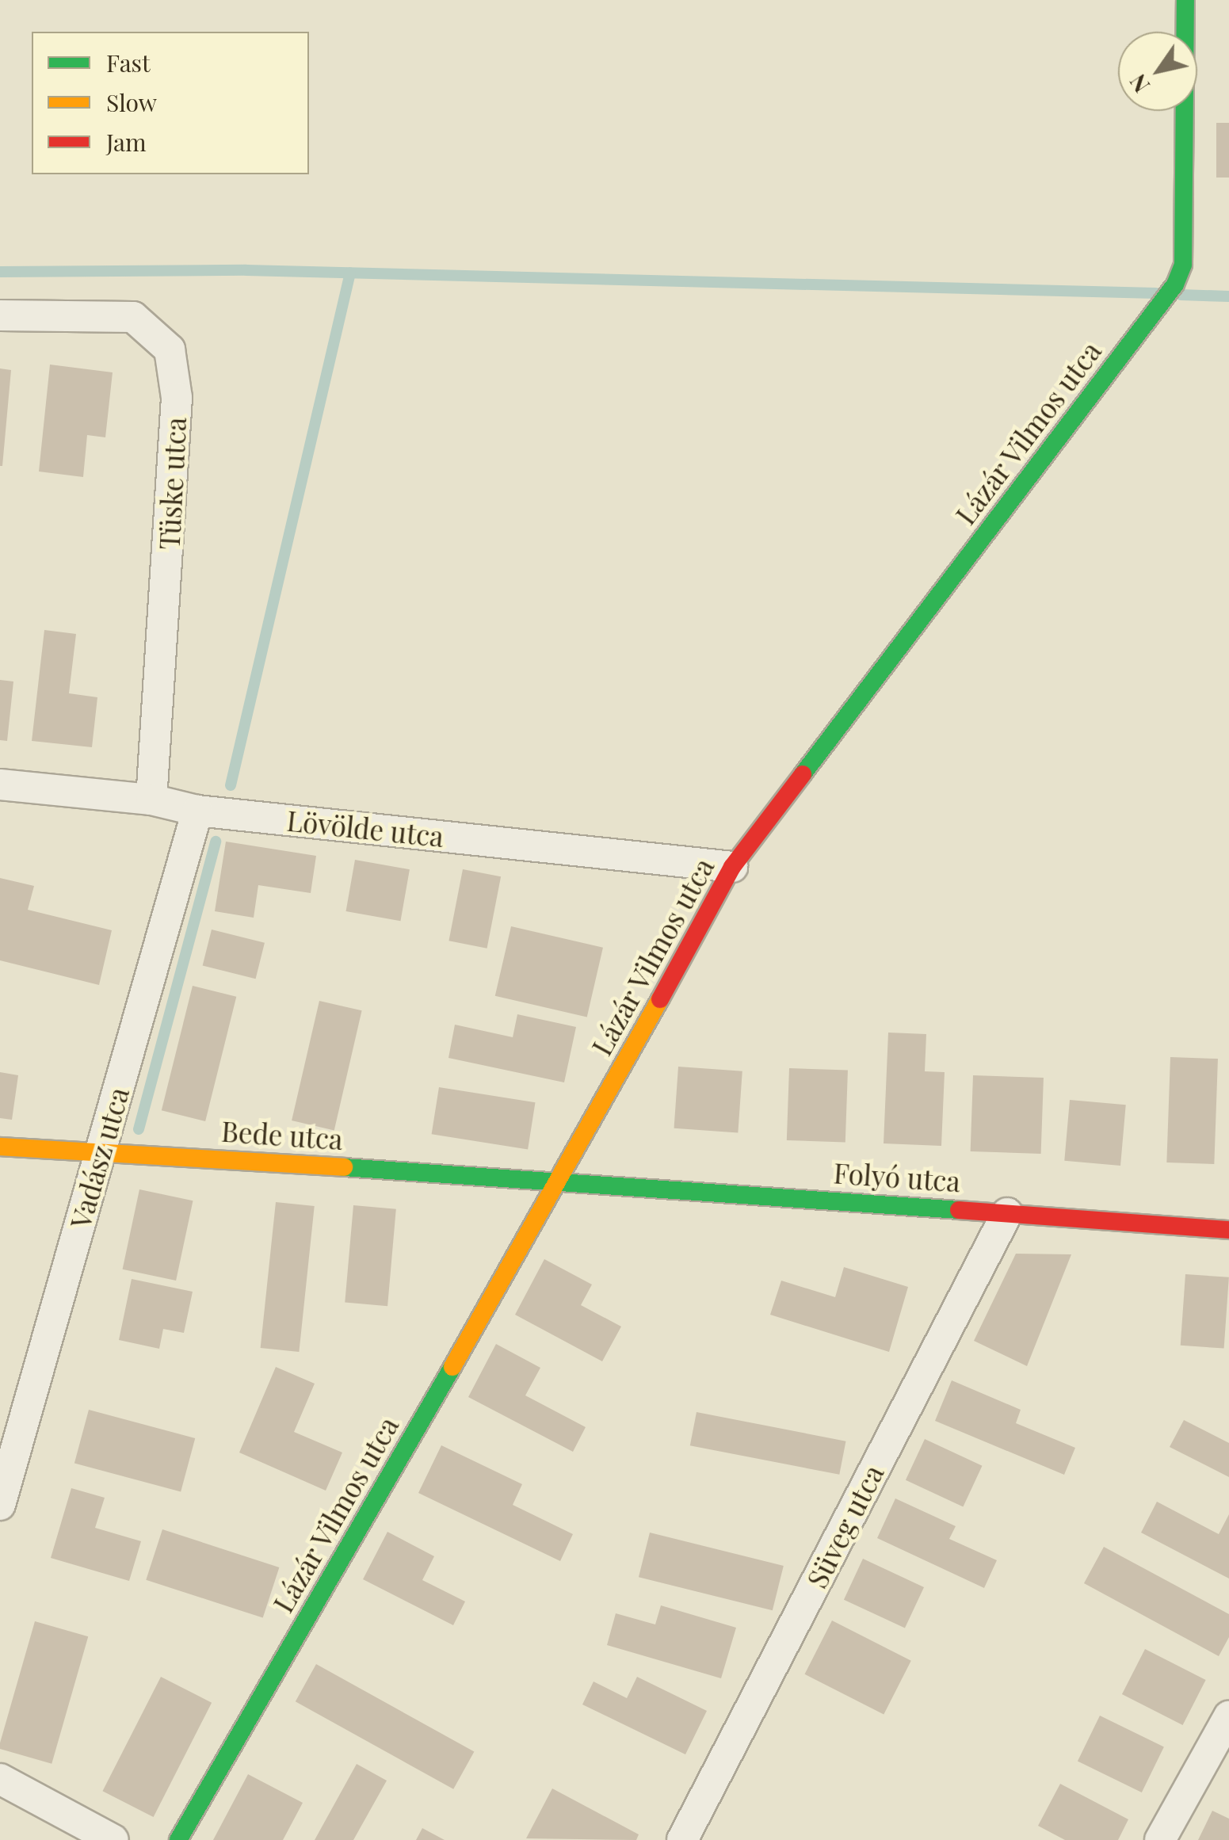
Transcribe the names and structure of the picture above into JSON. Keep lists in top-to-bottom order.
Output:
{
  "streets": {
    "street": [
      "Lázár Vilmos utca",
      "Tüske utca",
      "Lövölde utca",
      "Bede utca",
      "Vadász utca",
      "Folyó utca",
      "Süveg utca"
    ]
  },
  "crossings": [
    ["Lázár Vilmos utca", "Lövölde utca"],
    ["Lázár Vilmos utca", "Bede utca"],
    ["Lázár Vilmos utca", "Folyó utca"],
    ["Tüske utca", "Lövölde utca"],
    ["Lövölde utca", "Vadász utca"],
    ["Bede utca", "Vadász utca"],
    ["Bede utca", "Folyó utca"],
    ["Folyó utca", "Süveg utca"]
  ],
  "legend": ["Fast", "Slow", "Jam"],
  "north": "bottom left"
}
